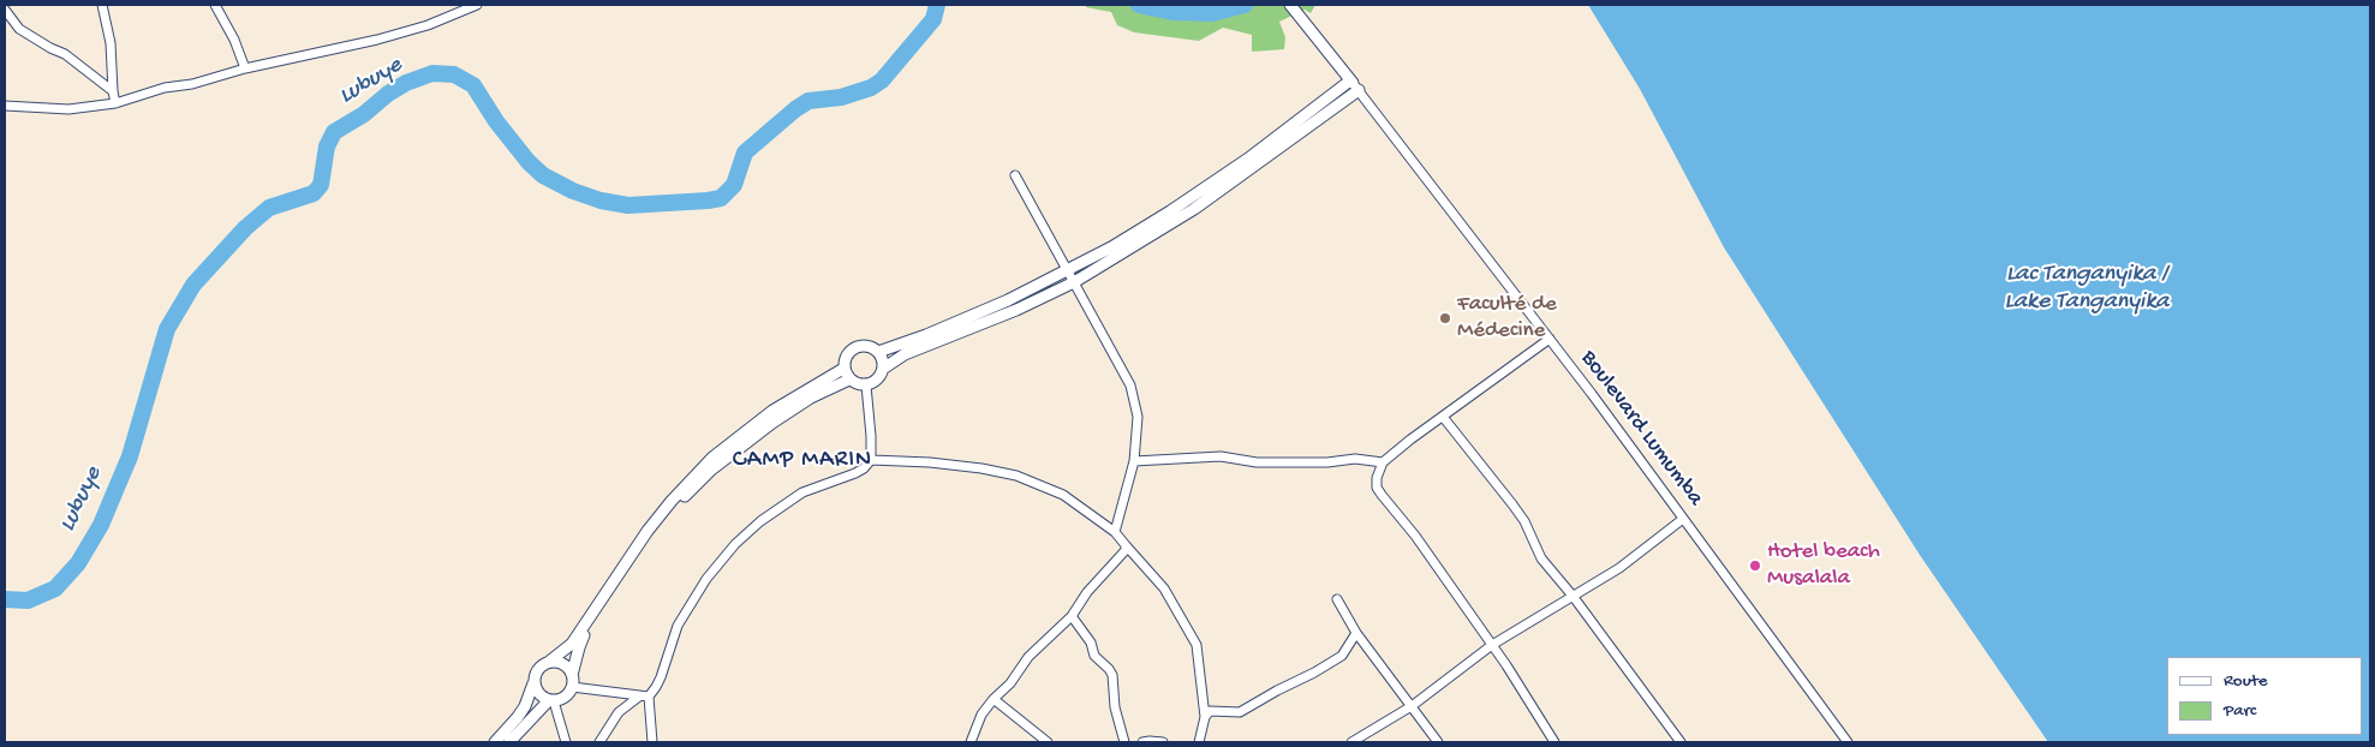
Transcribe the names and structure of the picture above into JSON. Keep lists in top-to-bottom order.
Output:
{
  "streets": {
    "street": ["Boulevard Lumumba"]
  },
  "districts": ["CAMP MARIN"],
  "water": ["Lubuye", "Lac Tanganyika / Lake Tanganyika"],
  "places": ["Faculté de Médecine", "Hotel beach Musalala"],
  "legend": ["Route", "Parc"]
}
